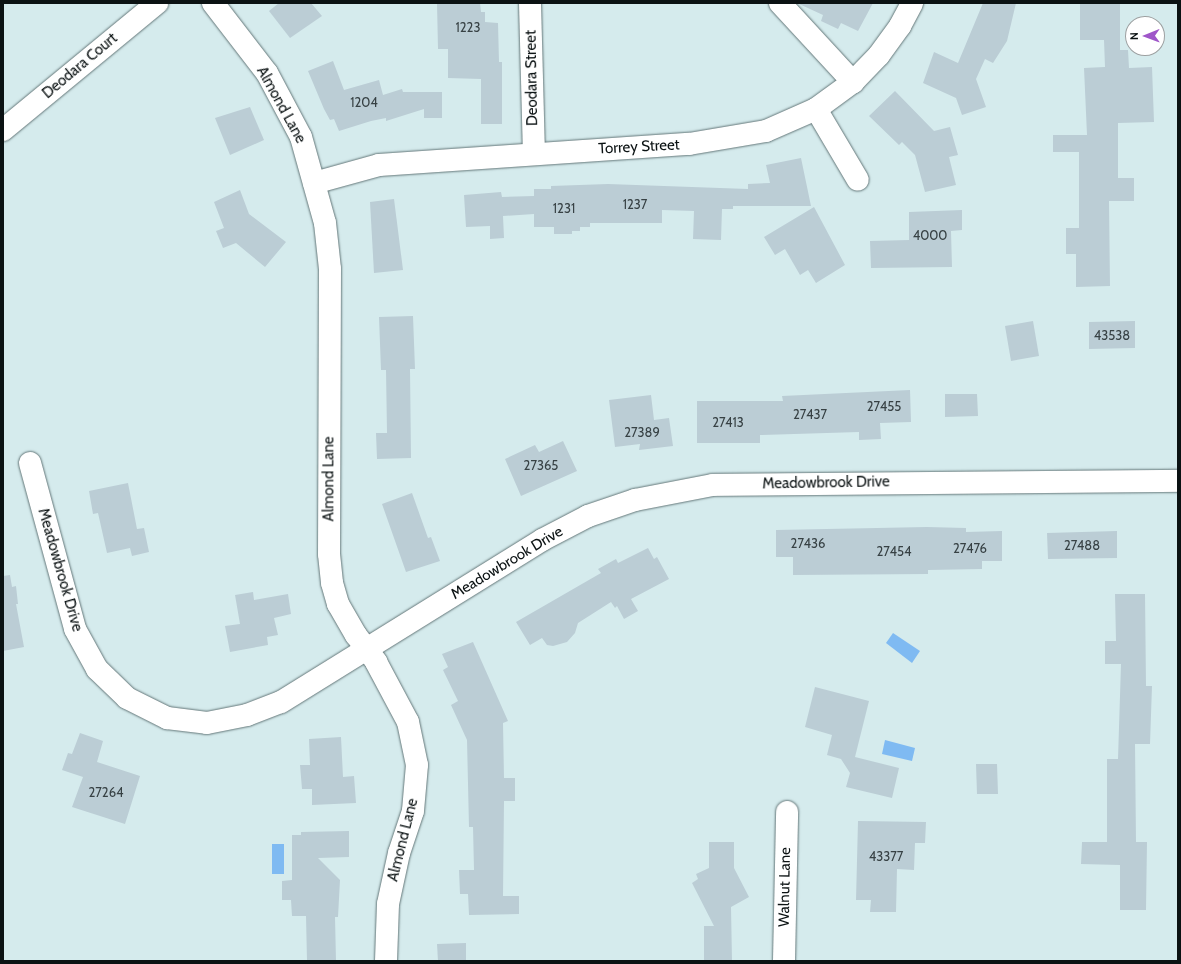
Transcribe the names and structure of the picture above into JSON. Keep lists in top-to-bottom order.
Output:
{
  "streets": {
    "street": [
      "Deodara Court",
      "Deodara Street",
      "Almond Lane",
      "Torrey Street",
      "Meadowbrook Drive",
      "Walnut Lane"
    ]
  },
  "crossings": [
    ["Deodara Street", "Torrey Street"],
    ["Almond Lane", "Torrey Street"],
    ["Almond Lane", "Meadowbrook Drive"]
  ],
  "house_numbers": [
    "1223",
    "1204",
    "1237",
    "1231",
    "4000",
    "43538",
    "27455",
    "27437",
    "27413",
    "27389",
    "27365",
    "27436",
    "27488",
    "27476",
    "27454",
    "27264",
    "43377"
  ],
  "north": "left"
}
